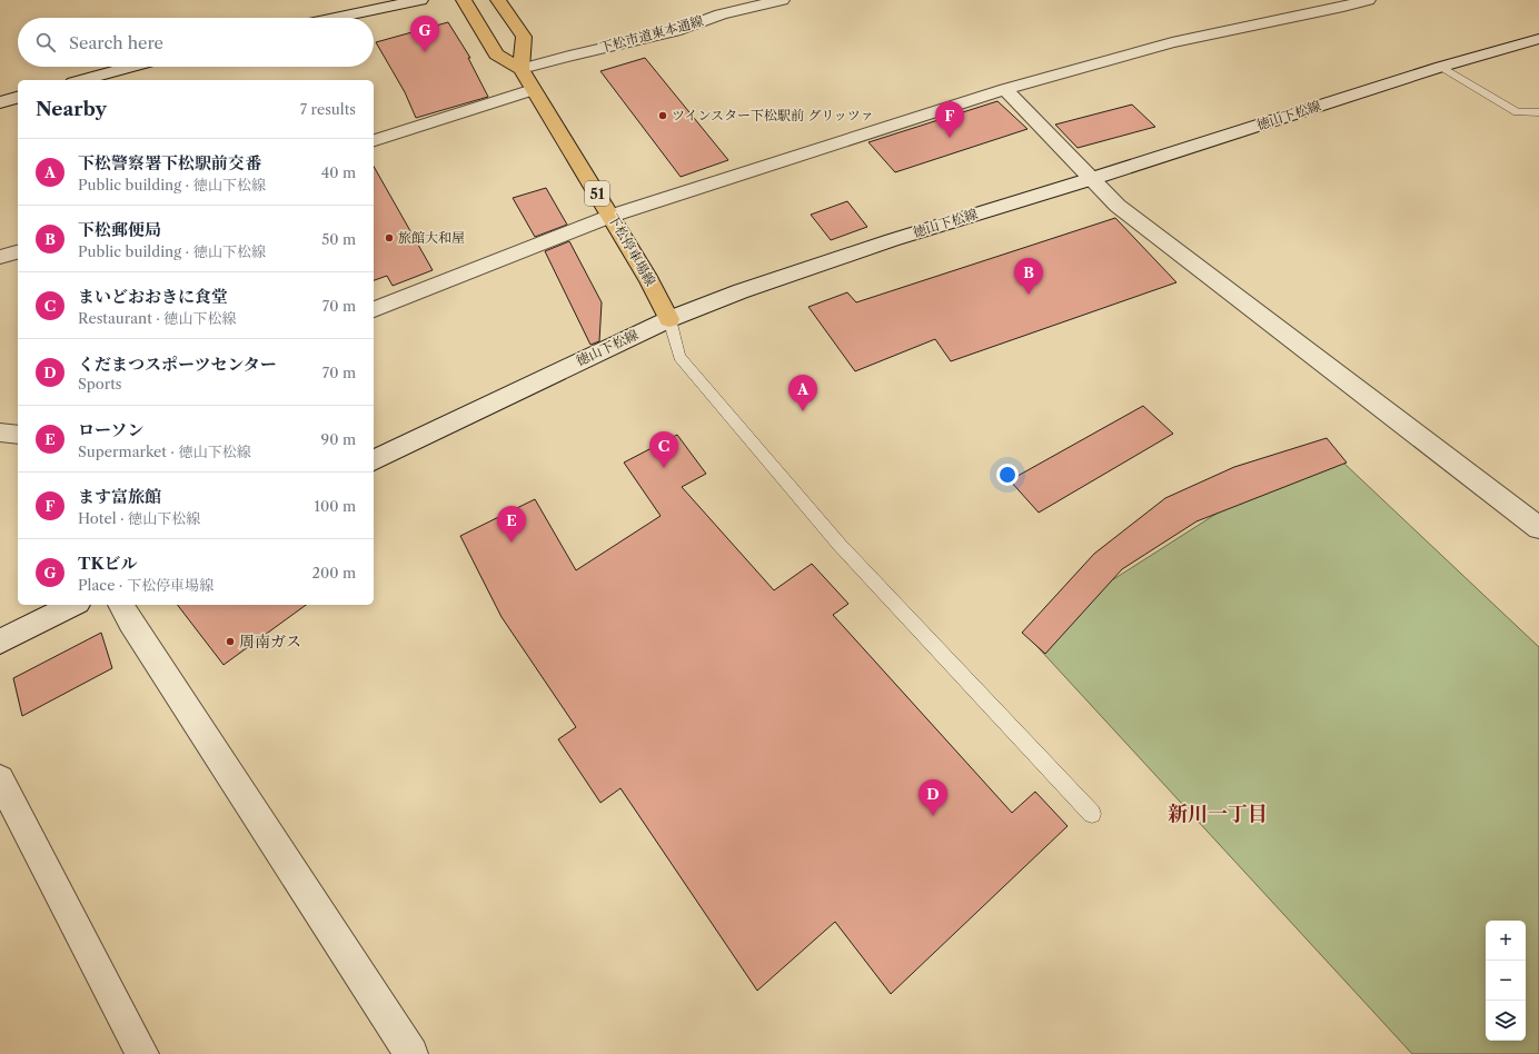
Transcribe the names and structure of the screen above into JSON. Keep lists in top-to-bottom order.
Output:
{
  "streets": {
    "main road": ["51", "下松停車場線"],
    "street": ["下松市道東本通線", "徳山下松線"]
  },
  "crossings": [
    ["下松市道東本通線", "下松停車場線"],
    ["徳山下松線", "下松停車場線"]
  ],
  "districts": ["新川一丁目"],
  "places": ["ツインスター下松駅前 グリッツァ", "旅館大和屋", "周南ガス"],
  "page": {
    "pins": [
      "G",
      "F",
      "B",
      "A",
      "C",
      "E",
      "D"
    ],
    "search": "Search here",
    "heading": ["Nearby", "7 results"],
    "list": [
      {
        "mark": "A",
        "name": "下松警察署下松駅前交番",
        "note": "Public building · 徳山下松線",
        "value": "40 m"
      },
      {
        "mark": "B",
        "name": "下松郵便局",
        "note": "Public building · 徳山下松線",
        "value": "50 m"
      },
      {
        "mark": "C",
        "name": "まいどおおきに食堂",
        "note": "Restaurant · 徳山下松線",
        "value": "70 m"
      },
      {
        "mark": "D",
        "name": "くだまつスポーツセンター",
        "note": "Sports",
        "value": "70 m"
      },
      {
        "mark": "E",
        "name": "ローソン",
        "note": "Supermarket · 徳山下松線",
        "value": "90 m"
      },
      {
        "mark": "F",
        "name": "ます富旅館",
        "note": "Hotel · 徳山下松線",
        "value": "100 m"
      },
      {
        "mark": "G",
        "name": "TKビル",
        "note": "Place · 下松停車場線",
        "value": "200 m"
      }
    ],
    "map_buttons": ["+", "−"]
  }
}
